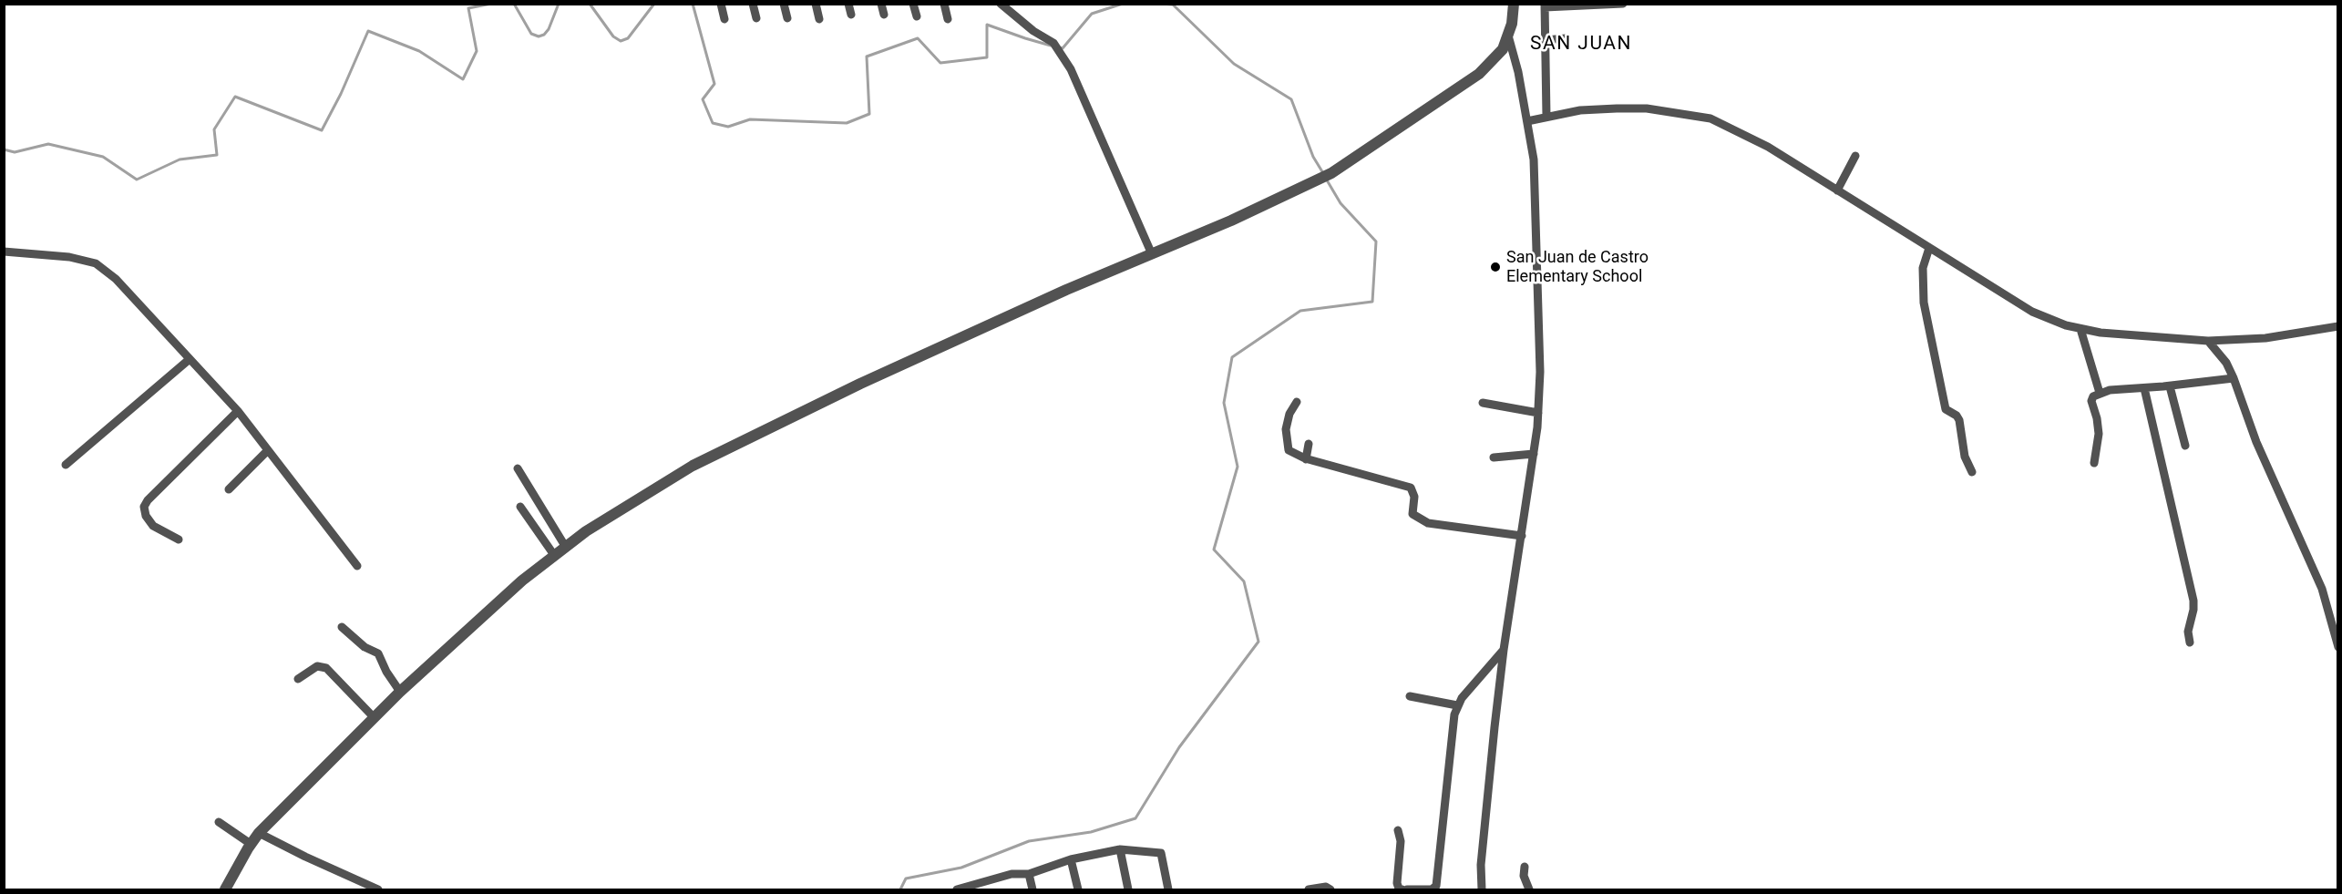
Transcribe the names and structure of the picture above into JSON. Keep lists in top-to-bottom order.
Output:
{
  "districts": ["SAN JUAN"],
  "places": ["San Juan de Castro Elementary School"]
}
